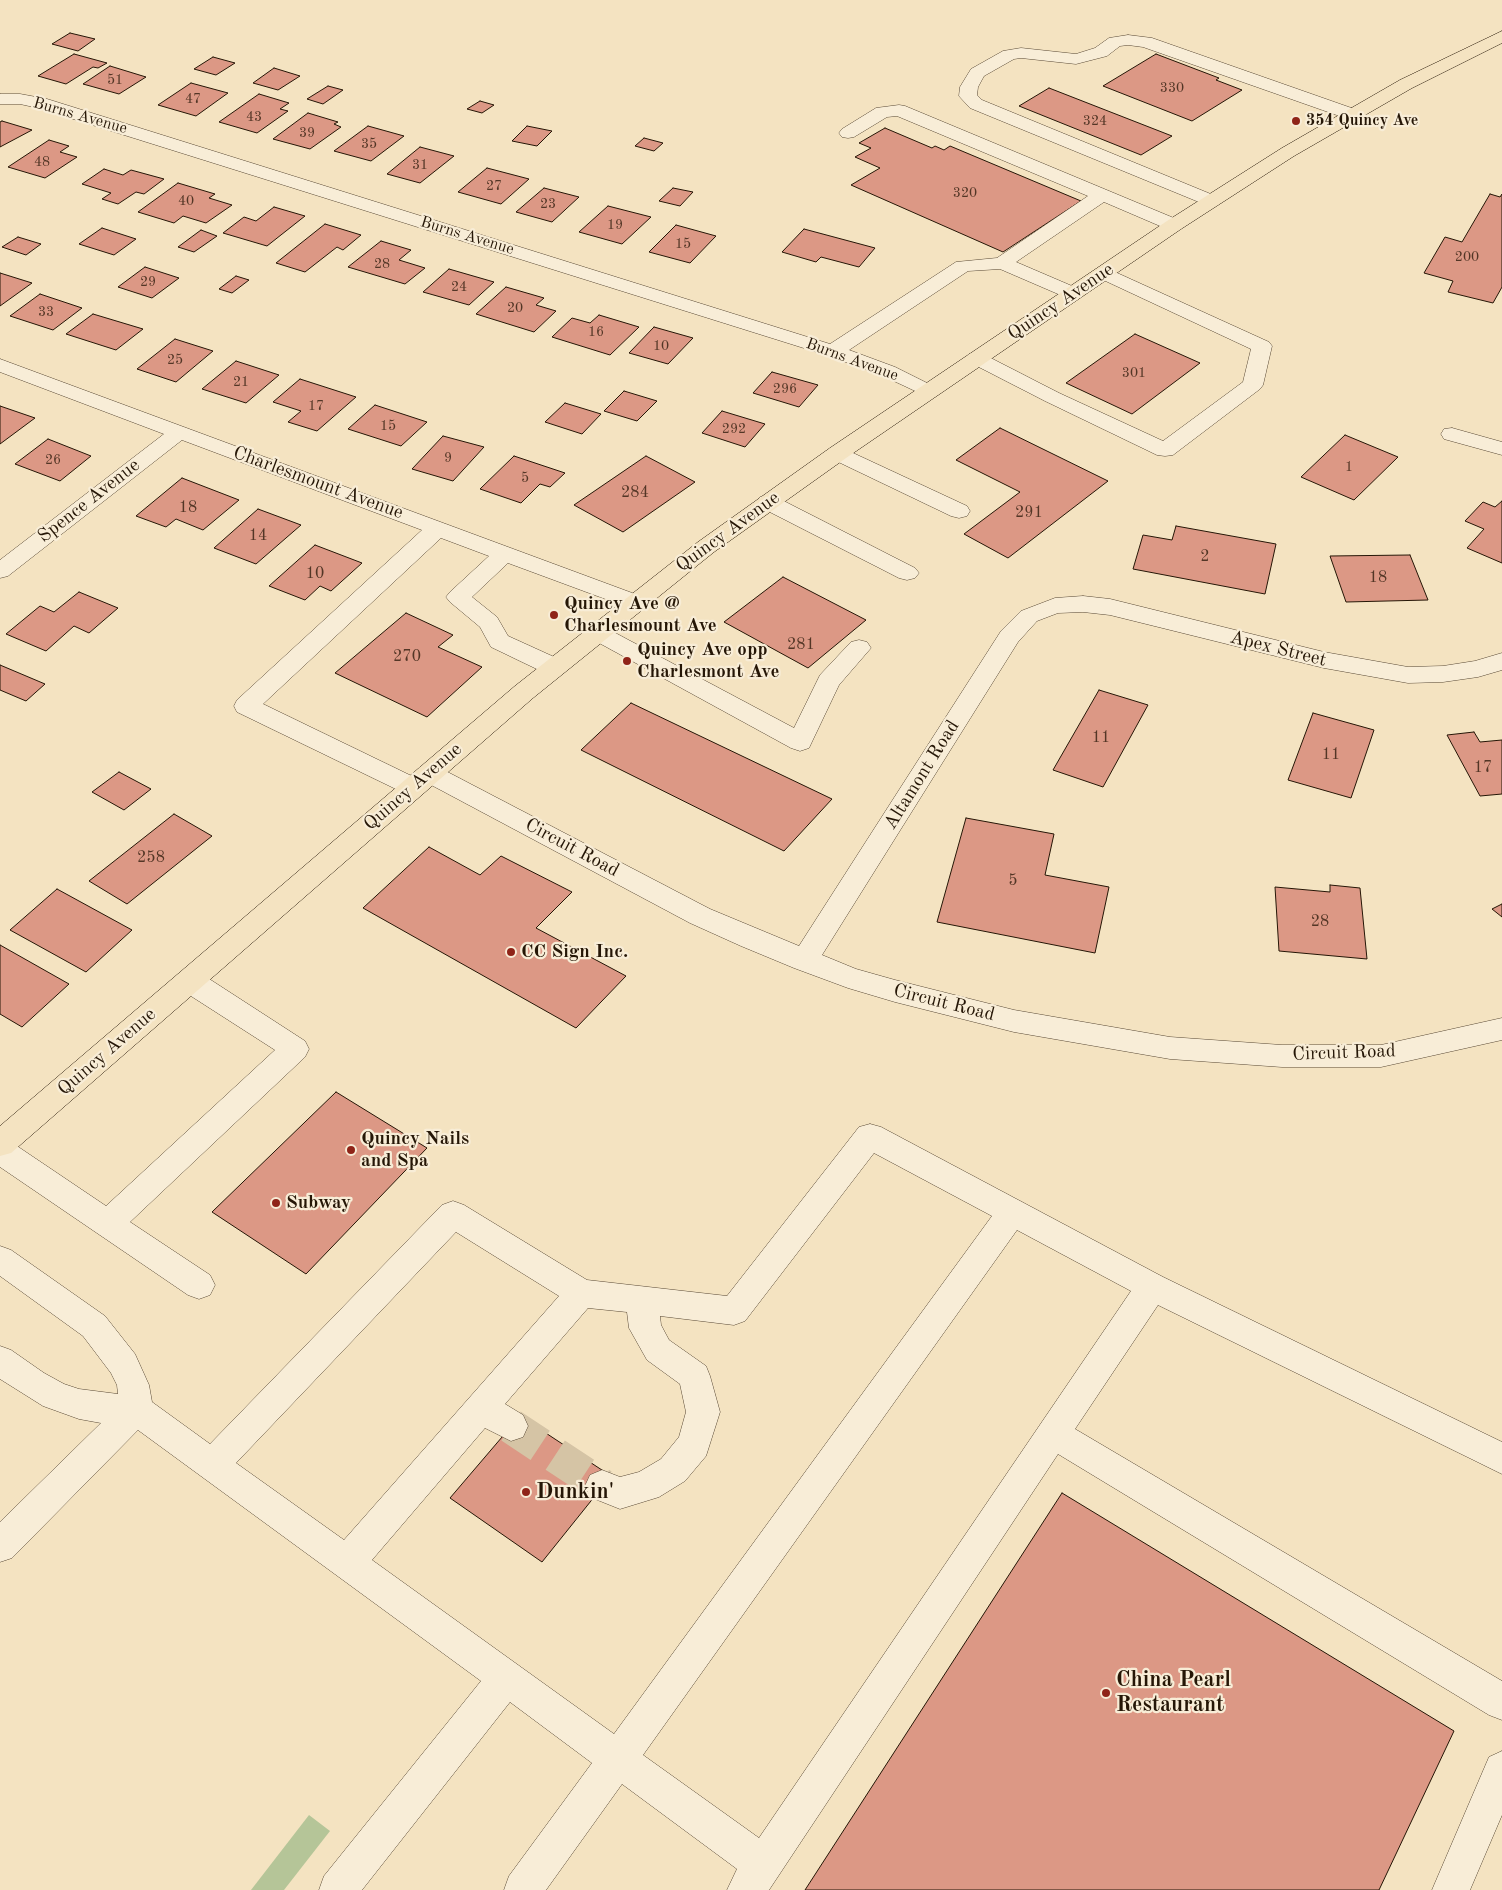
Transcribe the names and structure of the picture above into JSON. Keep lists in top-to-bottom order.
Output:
{
  "streets": {
    "main road": ["Quincy Avenue"],
    "street": [
      "Burns Avenue",
      "Charlesmount Avenue",
      "Spence Avenue",
      "Apex Street",
      "Altamont Road",
      "Circuit Road"
    ]
  },
  "crossings": [
    ["Burns Avenue", "Quincy Avenue"],
    ["Quincy Avenue", "Charlesmount Avenue"],
    ["Quincy Avenue", "Circuit Road"],
    ["Charlesmount Avenue", "Spence Avenue"],
    ["Charlesmount Avenue", "Circuit Road"],
    ["Apex Street", "Altamont Road"],
    ["Altamont Road", "Circuit Road"]
  ],
  "places": [
    "354 Quincy Ave",
    "Quincy Ave @ Charlesmount Ave",
    "Quincy Ave opp Charlesmont Ave",
    "CC Sign Inc.",
    "Quincy Nails and Spa",
    "Subway",
    "Dunkin'",
    "China Pearl Restaurant"
  ],
  "house_numbers": [
    "51",
    "330",
    "47",
    "43",
    "324",
    "39",
    "35",
    "48",
    "31",
    "27",
    "320",
    "40",
    "23",
    "19",
    "15",
    "200",
    "28",
    "29",
    "24",
    "20",
    "33",
    "16",
    "10",
    "25",
    "301",
    "21",
    "296",
    "17",
    "15",
    "292",
    "9",
    "26",
    "1",
    "5",
    "284",
    "18",
    "291",
    "14",
    "2",
    "10",
    "18",
    "281",
    "270",
    "11",
    "11",
    "17",
    "258",
    "5",
    "28"
  ]
}
